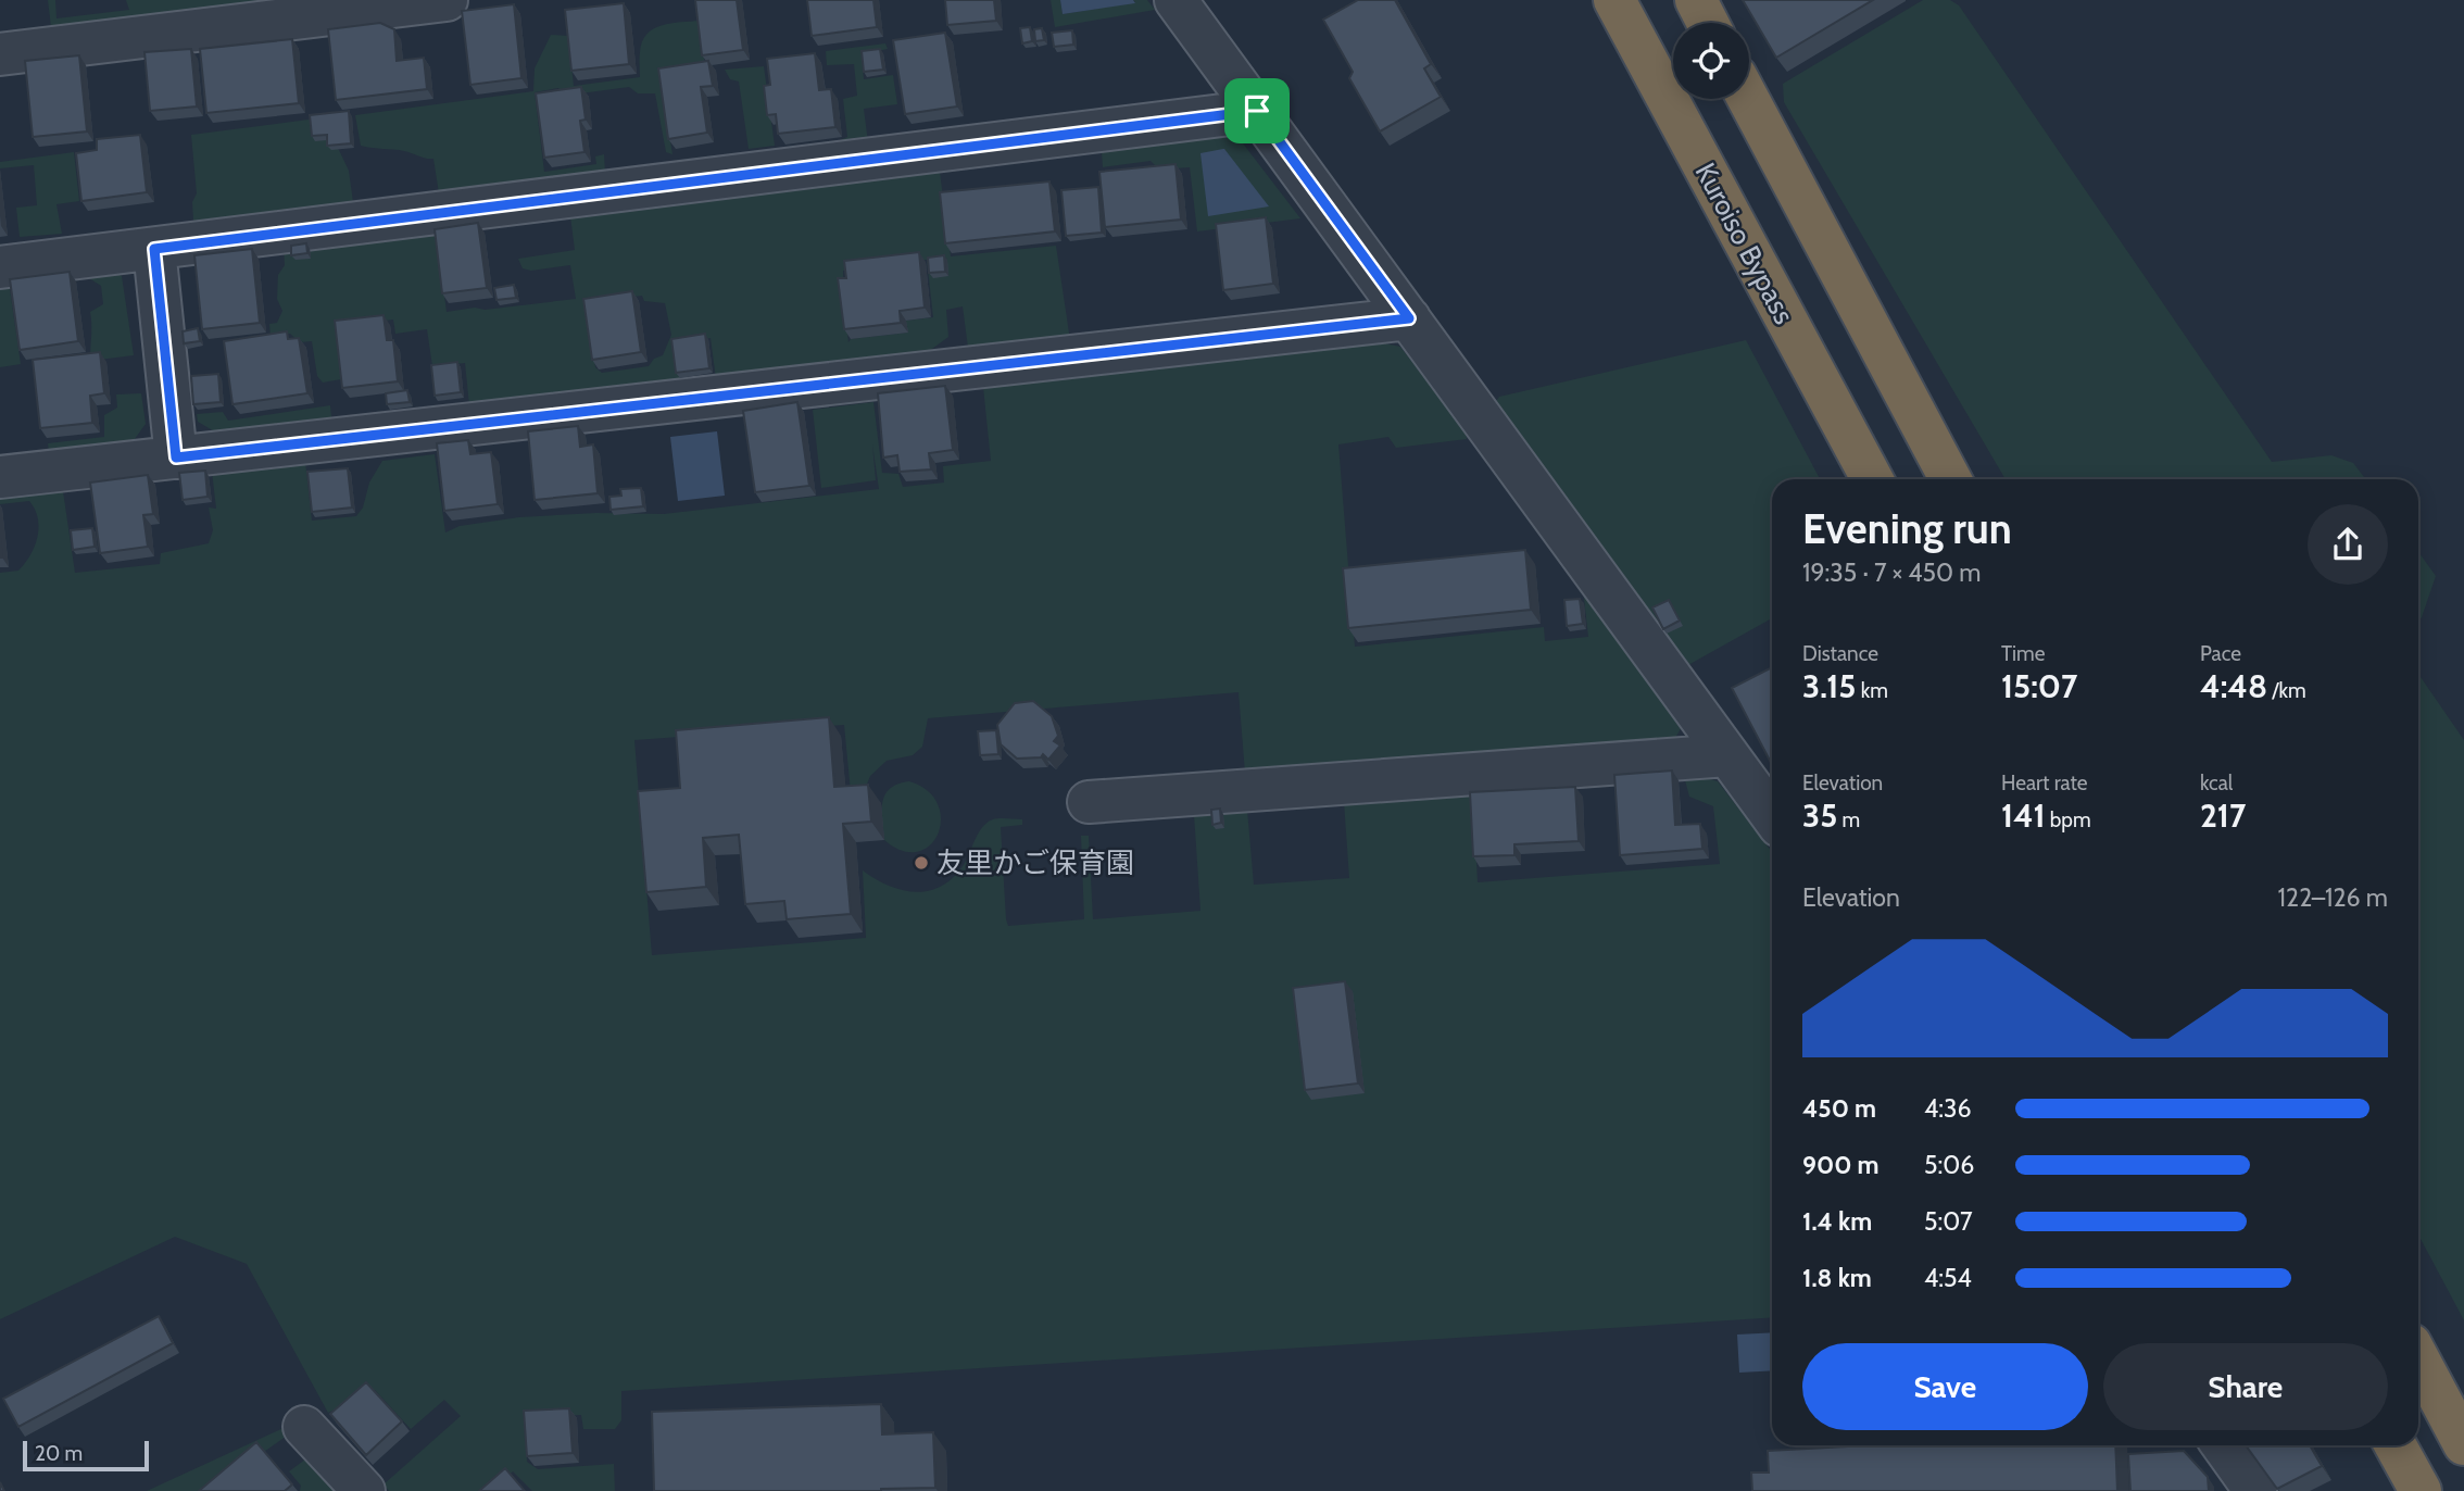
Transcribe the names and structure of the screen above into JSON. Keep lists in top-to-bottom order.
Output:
{
  "streets": {
    "highway": ["Kuroiso Bypass"]
  },
  "places": ["友里かご保育園"],
  "scale_bar": "20 m",
  "page": {
    "heading": ["Evening run", "19:35 · 7 × 450 m"],
    "stats": [
      ["Distance", "3.15 km"],
      ["Time", "15:07"],
      ["Pace", "4:48 /km"],
      ["Elevation", "35 m"],
      ["Heart rate", "141 bpm"],
      ["kcal", "217"]
    ],
    "chart": ["Elevation", "122–126 m"],
    "list": [
      {
        "name": "450 m",
        "note": "4:36"
      },
      {
        "name": "900 m",
        "note": "5:06"
      },
      {
        "name": "1.4 km",
        "note": "5:07"
      },
      {
        "name": "1.8 km",
        "note": "4:54"
      }
    ],
    "buttons": ["Save", "Share"],
    "scale": "20 m"
  }
}
